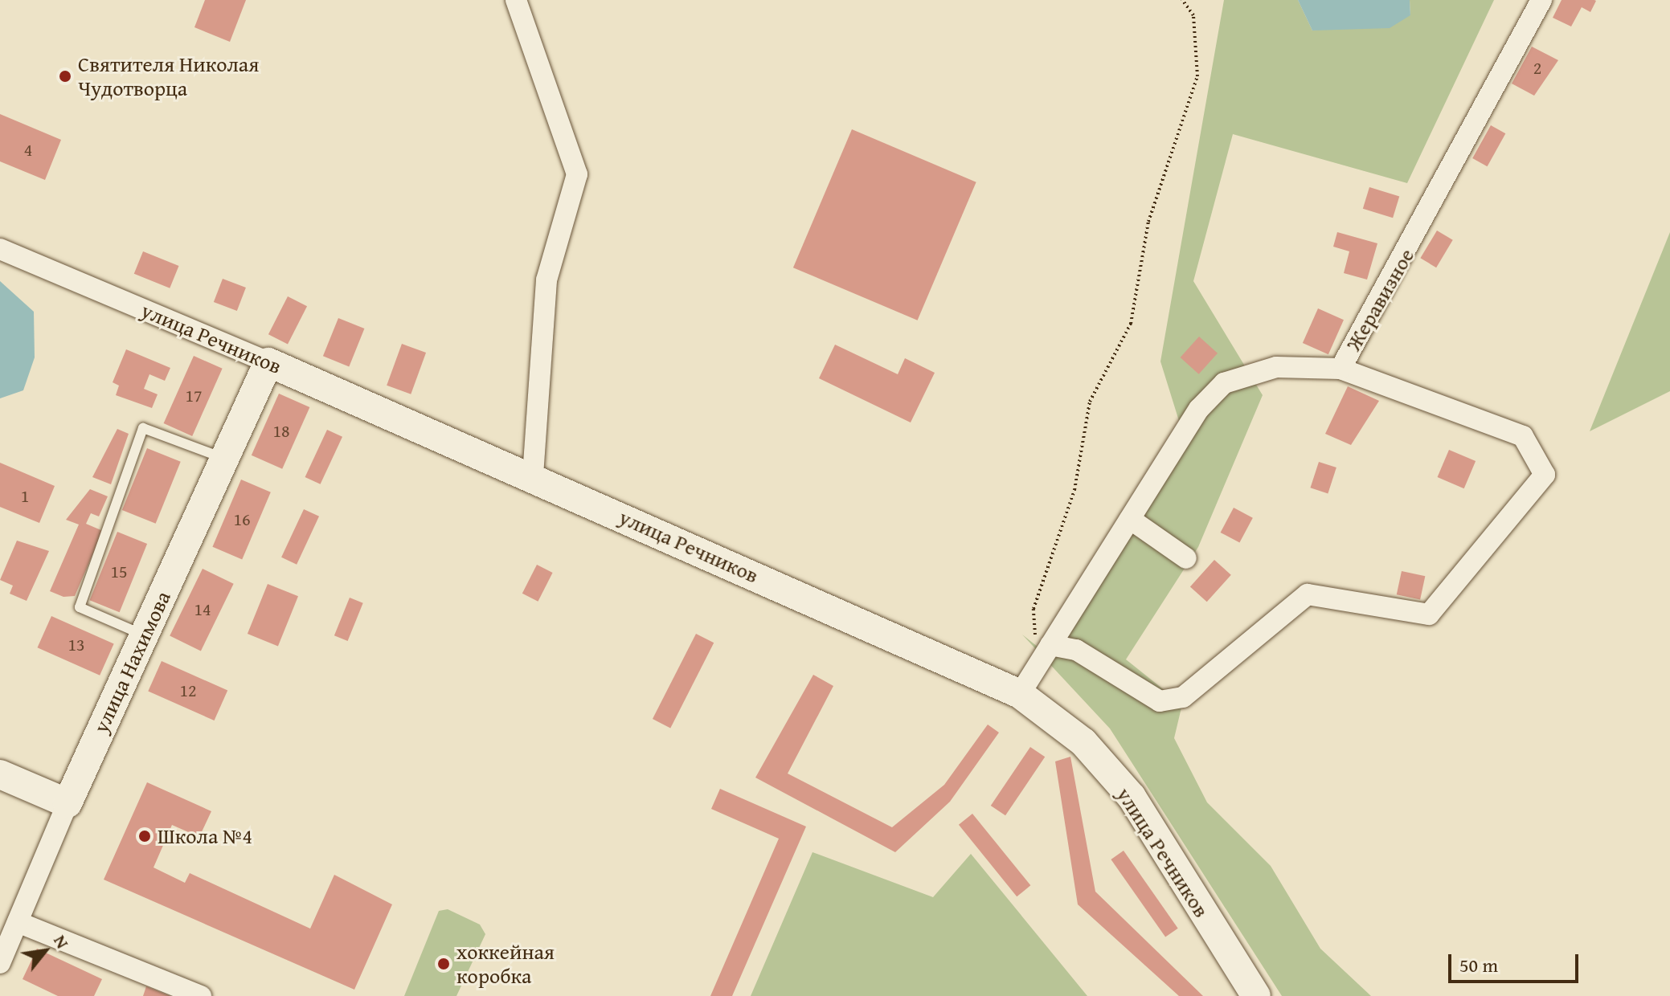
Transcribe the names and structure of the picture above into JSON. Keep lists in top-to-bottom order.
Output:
{
  "streets": {
    "street": ["Жеравизное", "улица Речников", "улица Нахимова"]
  },
  "crossings": [
    ["Жеравизное", "улица Речников"],
    ["улица Речников", "улица Нахимова"]
  ],
  "places": ["Святителя Николая Чудотворца", "Школа №4", "хоккейная коробка"],
  "house_numbers": [
    "2",
    "4",
    "17",
    "18",
    "1",
    "16",
    "15",
    "14",
    "13",
    "12"
  ],
  "scale_bar": "50 m",
  "north": "top right"
}
